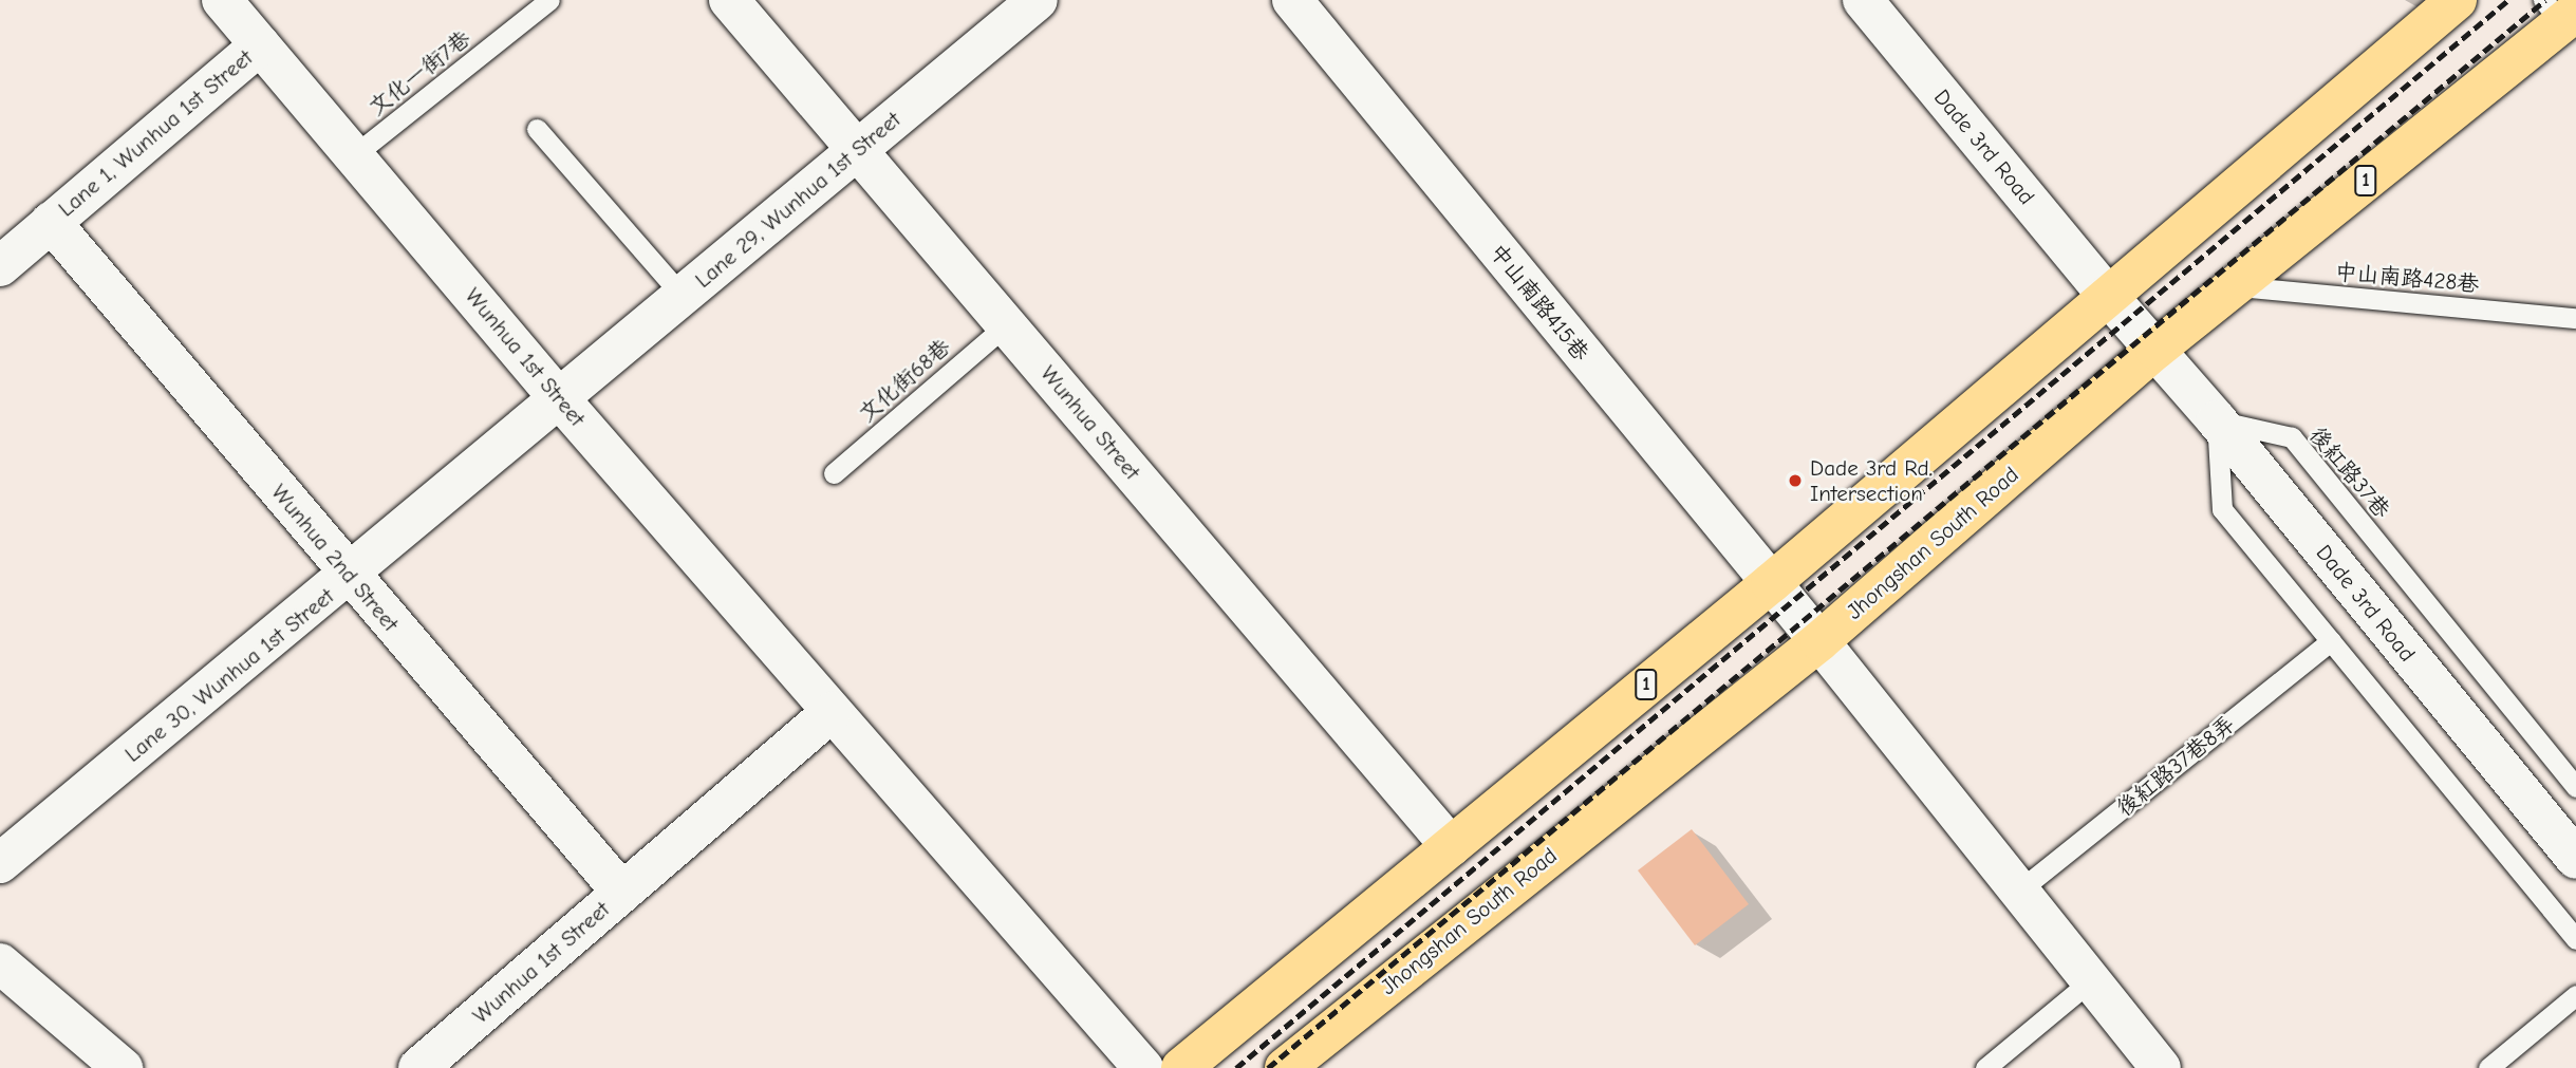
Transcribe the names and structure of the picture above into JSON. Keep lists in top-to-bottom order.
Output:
{
  "streets": {
    "main road": ["1", "Jhongshan South Road"],
    "street": [
      "Lane 1, Wunhua 1st Street",
      "Dade 3rd Road",
      "Lane 29, Wunhua 1st Street",
      "中山南路415巷",
      "Wunhua 1st Street",
      "Wunhua Street",
      "Wunhua 2nd Street",
      "Lane 30, Wunhua 1st Street"
    ],
    "lane": [
      "文化一街7巷",
      "中山南路428巷",
      "文化街68巷",
      "後紅路37巷",
      "後紅路37巷8弄"
    ]
  },
  "crossings": [
    ["文化一街7巷", "Wunhua 1st Street"],
    ["Lane 1, Wunhua 1st Street", "Wunhua 1st Street"],
    ["Lane 1, Wunhua 1st Street", "Wunhua 2nd Street"],
    ["Dade 3rd Road", "1"],
    ["Dade 3rd Road", "後紅路37巷"],
    ["Dade 3rd Road", "Jhongshan South Road"],
    ["1", "中山南路415巷"],
    ["1", "Wunhua Street"],
    ["Lane 29, Wunhua 1st Street", "Wunhua 1st Street"],
    ["Lane 29, Wunhua 1st Street", "Wunhua Street"],
    ["Lane 29, Wunhua 1st Street", "Lane 30, Wunhua 1st Street"],
    ["中山南路428巷", "Jhongshan South Road"],
    ["Wunhua 1st Street", "Wunhua 2nd Street"],
    ["Wunhua 1st Street", "Lane 30, Wunhua 1st Street"],
    ["文化街68巷", "Wunhua Street"],
    ["Wunhua 2nd Street", "Lane 30, Wunhua 1st Street"]
  ],
  "places": ["Dade 3rd Rd. Intersection"]
}
